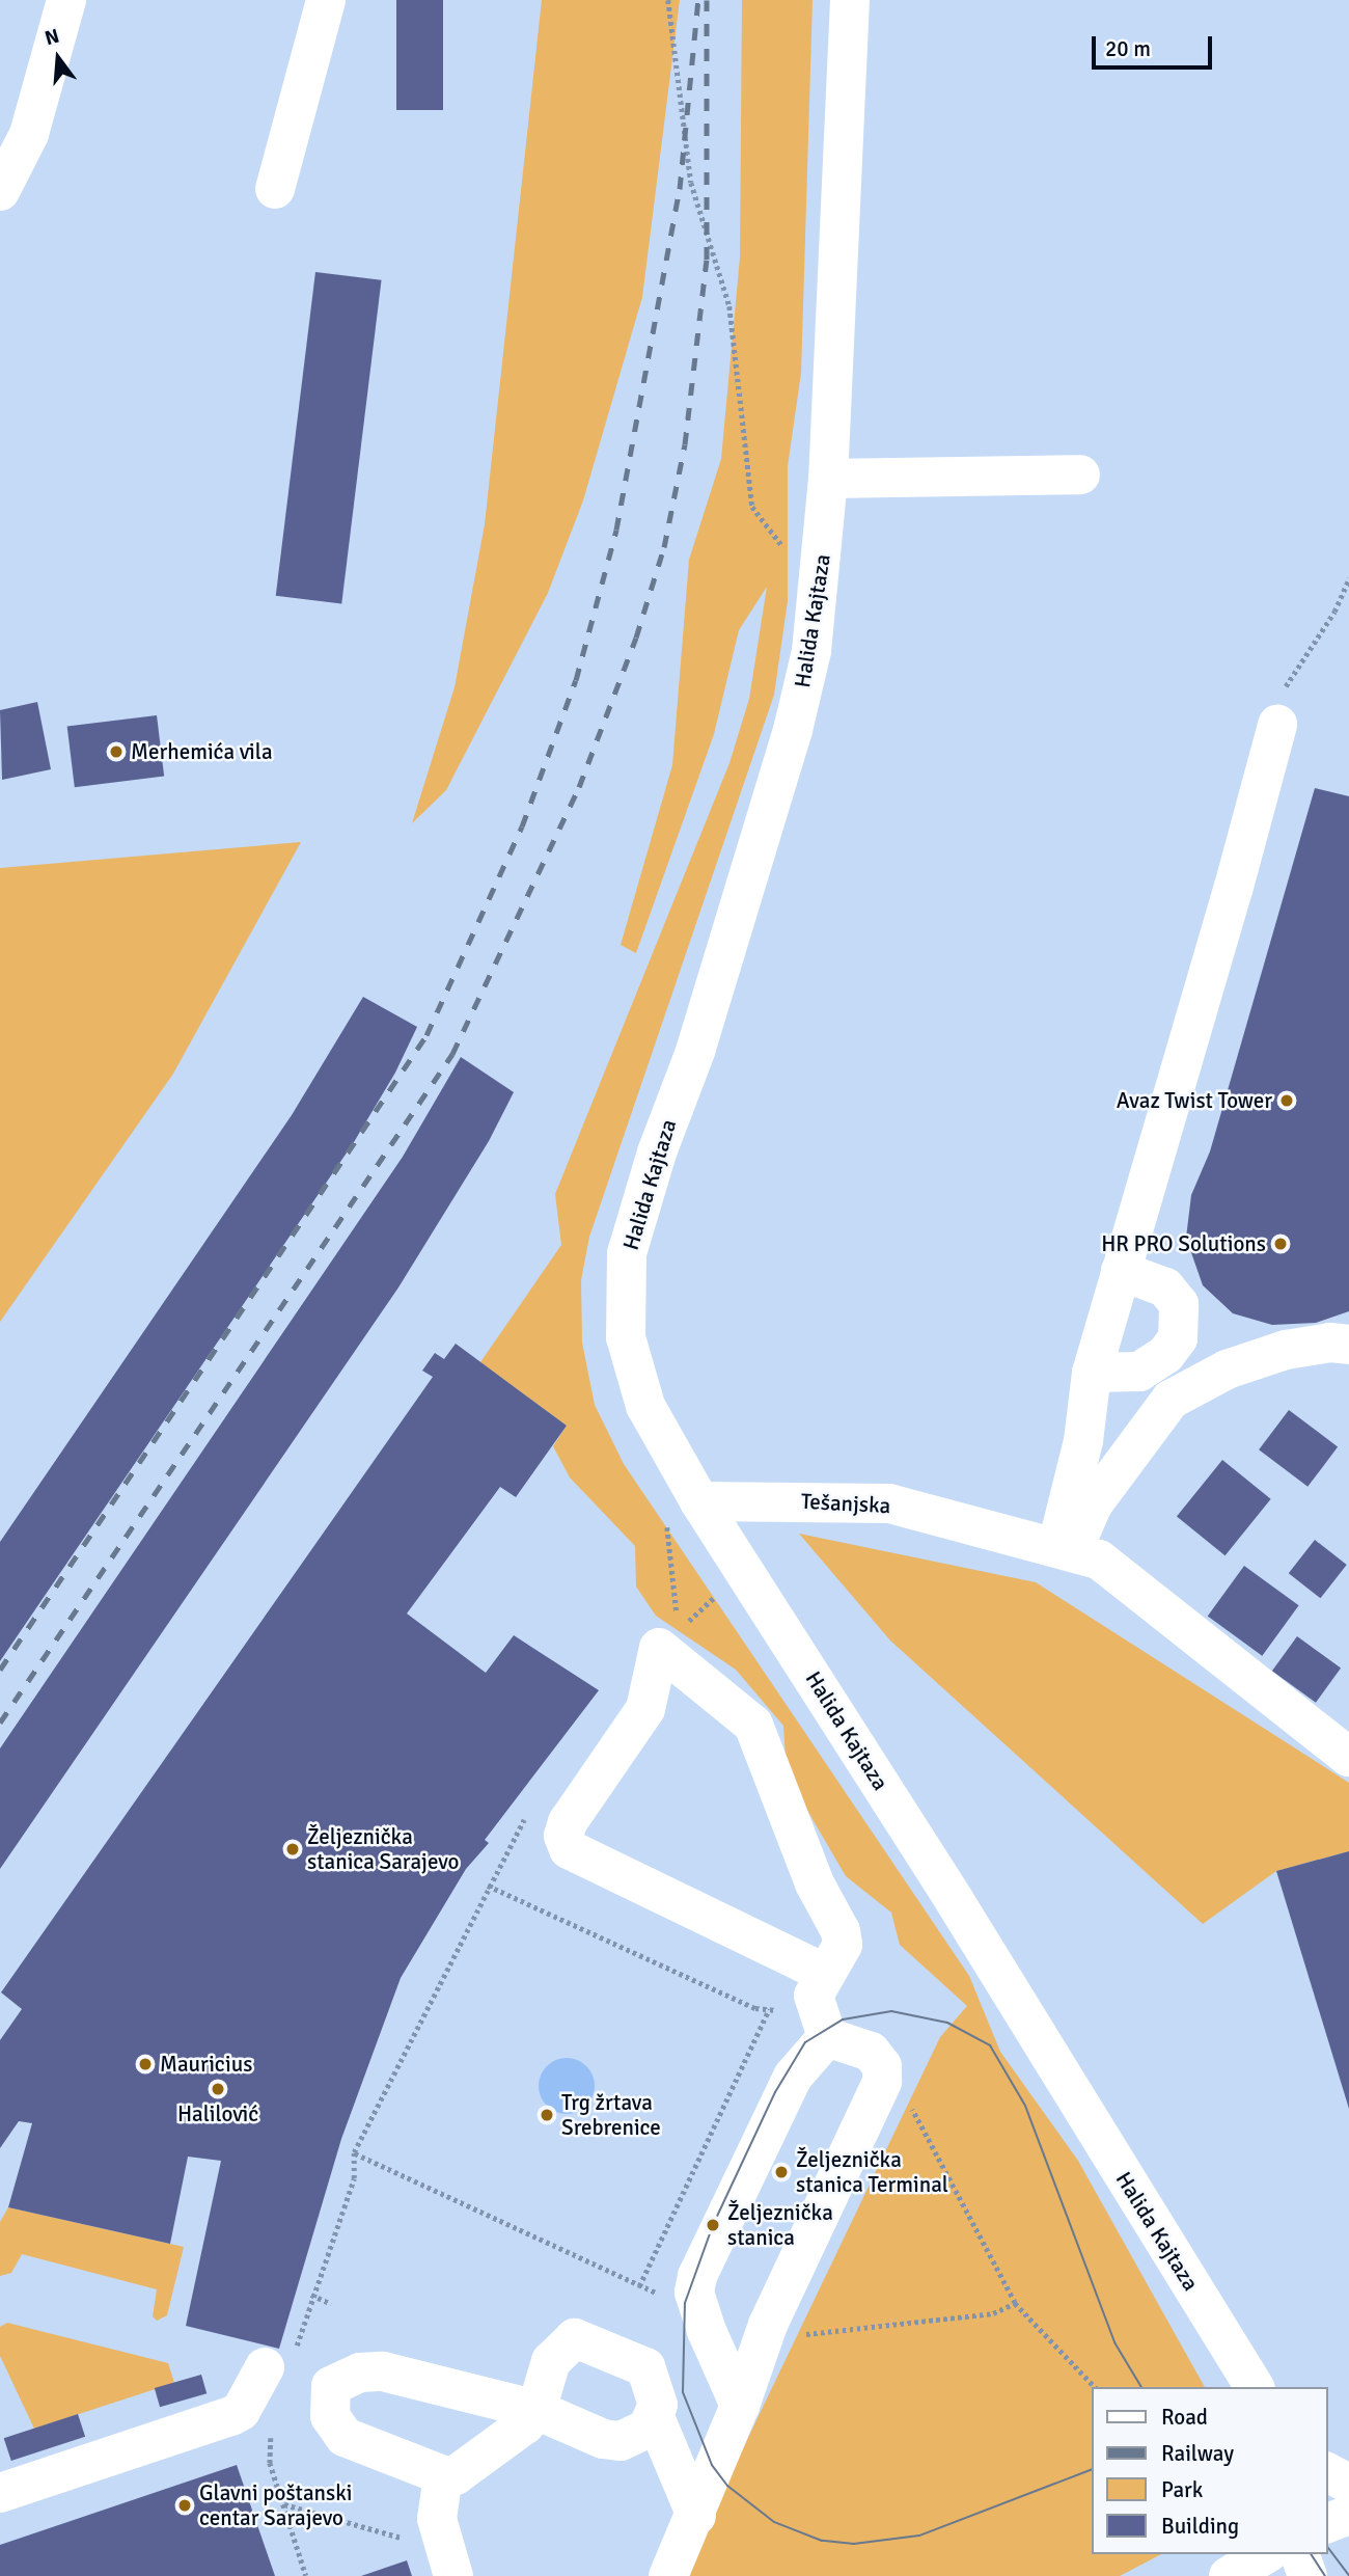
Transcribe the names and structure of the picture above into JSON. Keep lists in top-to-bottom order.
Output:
{
  "streets": {
    "main road": ["Halida Kajtaza", "Tešanjska"]
  },
  "crossings": [
    ["Halida Kajtaza", "Tešanjska"]
  ],
  "places": [
    "Merhemića vila",
    "Avaz Twist Tower",
    "HR PRO Solutions",
    "Željeznička stanica Sarajevo",
    "Mauricius",
    "Halilović",
    "Trg žrtava Srebrenice",
    "Željeznička stanica Terminal",
    "Željeznička stanica",
    "Glavni poštanski centar Sarajevo"
  ],
  "legend": [
    "Road",
    "Railway",
    "Park",
    "Building"
  ],
  "scale_bar": "20 m",
  "north": "top"
}
